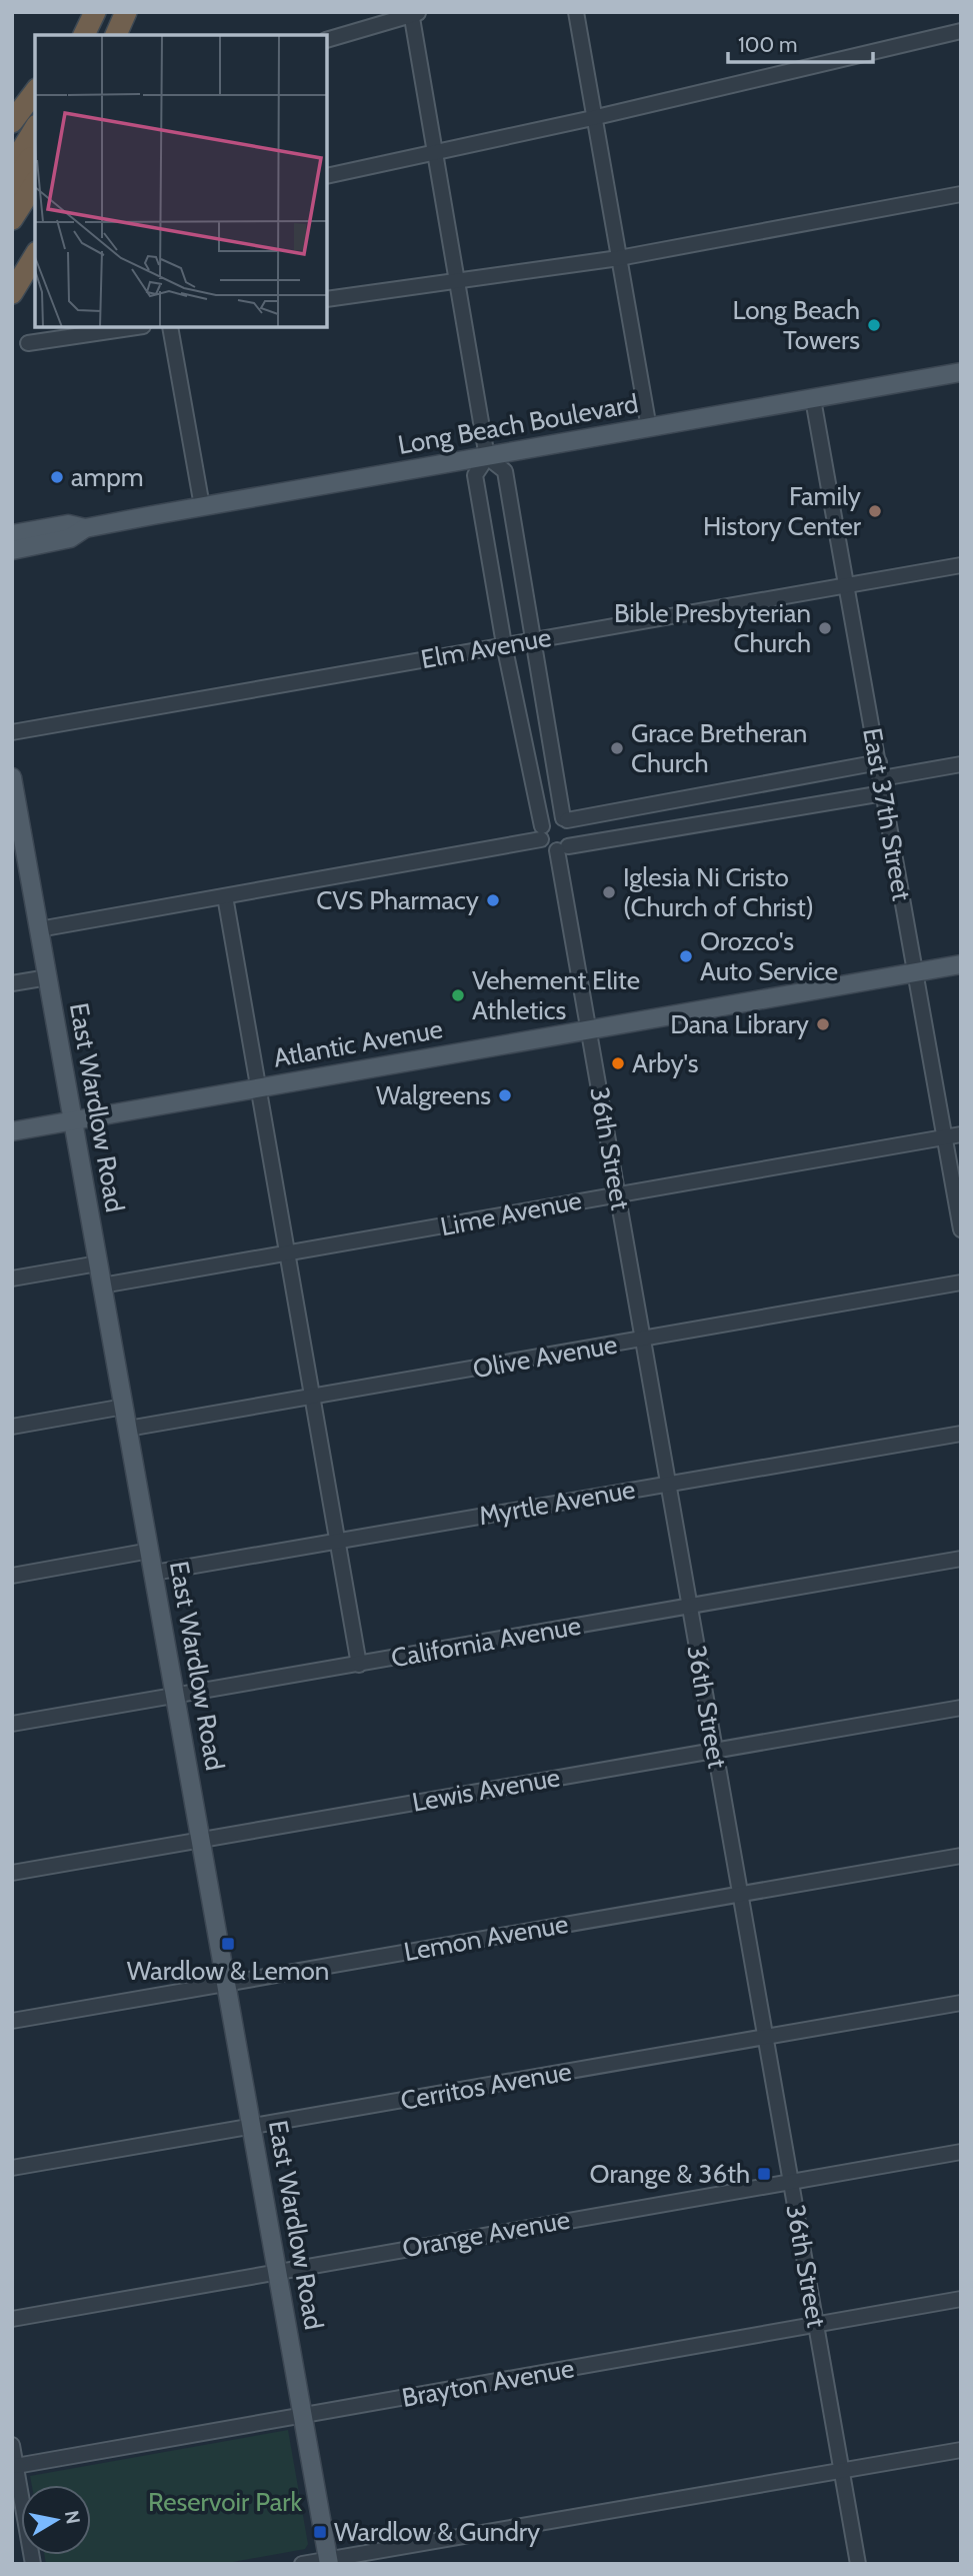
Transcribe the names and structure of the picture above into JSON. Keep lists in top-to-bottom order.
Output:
{
  "streets": {
    "main road": ["Long Beach Boulevard", "Atlantic Avenue", "East Wardlow Road"],
    "street": [
      "Elm Avenue",
      "East 37th Street",
      "36th Street",
      "Lime Avenue",
      "Olive Avenue",
      "Myrtle Avenue",
      "California Avenue",
      "Lewis Avenue",
      "Lemon Avenue",
      "Cerritos Avenue",
      "Orange Avenue",
      "Brayton Avenue"
    ]
  },
  "crossings": [
    ["Long Beach Boulevard", "East 37th Street"],
    ["Elm Avenue", "East 37th Street"],
    ["East 37th Street", "Atlantic Avenue"],
    ["East 37th Street", "Lime Avenue"],
    ["Atlantic Avenue", "East Wardlow Road"],
    ["Atlantic Avenue", "36th Street"],
    ["East Wardlow Road", "Lime Avenue"],
    ["East Wardlow Road", "Olive Avenue"],
    ["East Wardlow Road", "Myrtle Avenue"],
    ["East Wardlow Road", "California Avenue"],
    ["East Wardlow Road", "Lewis Avenue"],
    ["East Wardlow Road", "Lemon Avenue"],
    ["East Wardlow Road", "Cerritos Avenue"],
    ["East Wardlow Road", "Orange Avenue"],
    ["East Wardlow Road", "Brayton Avenue"],
    ["36th Street", "Lime Avenue"],
    ["36th Street", "Olive Avenue"],
    ["36th Street", "Myrtle Avenue"],
    ["36th Street", "California Avenue"],
    ["36th Street", "Lewis Avenue"],
    ["36th Street", "Lemon Avenue"],
    ["36th Street", "Cerritos Avenue"],
    ["36th Street", "Orange Avenue"],
    ["36th Street", "Brayton Avenue"]
  ],
  "parks": ["Reservoir Park"],
  "places": {
    "other": [
      "Long Beach Towers",
      "ampm",
      "Family History Center",
      "Bible Presbyterian Church",
      "Grace Bretheran Church",
      "Iglesia Ni Cristo (Church of Christ)",
      "CVS Pharmacy",
      "Orozco's Auto Service",
      "Vehement Elite Athletics",
      "Dana Library",
      "Arby's",
      "Walgreens"
    ],
    "transit": ["Wardlow & Lemon", "Orange & 36th", "Wardlow & Gundry"]
  },
  "scale_bar": "100 m",
  "north": "right"
}
